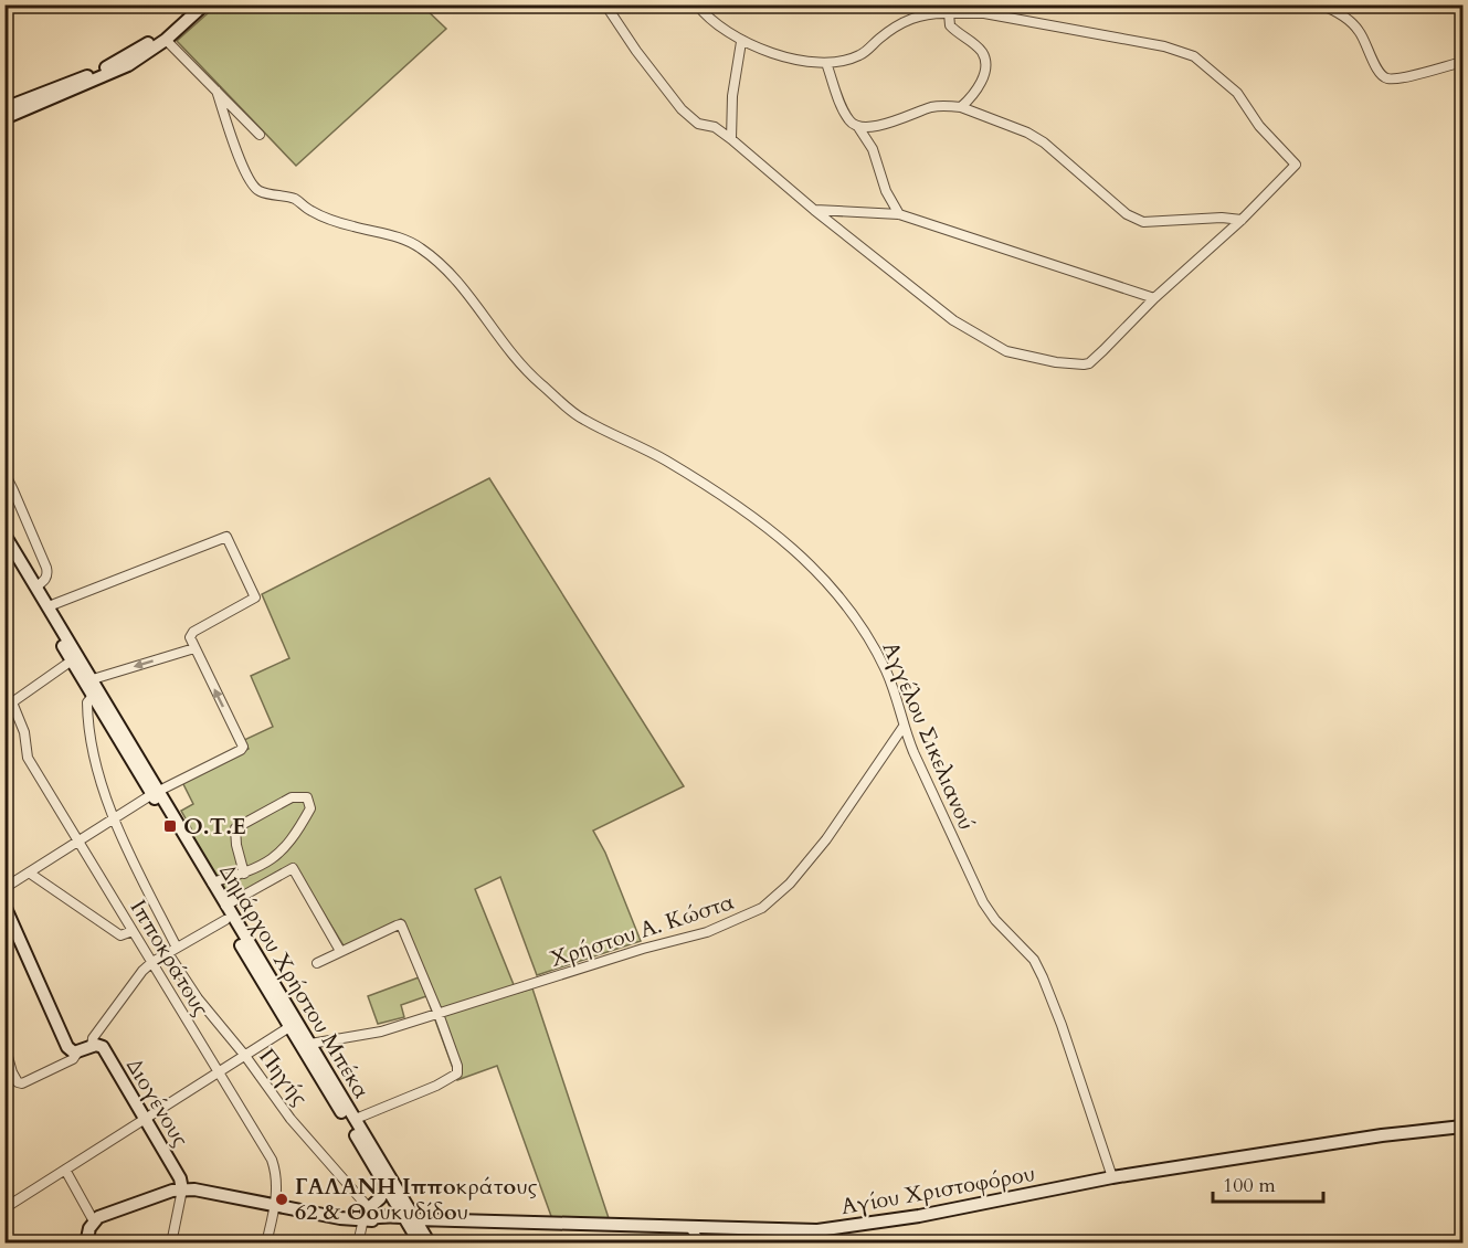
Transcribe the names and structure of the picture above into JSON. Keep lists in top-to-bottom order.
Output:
{
  "streets": {
    "main road": ["Δημάρχου Χρήστου Μπέκα", "Διογένους", "Αγίου Χριστοφόρου"],
    "street": [
      "Αγγέλου Σικελιανού",
      "Χρήστου Α. Κώστα",
      "Ιπποκράτους",
      "Πηγής"
    ]
  },
  "crossings": [
    ["Αγγέλου Σικελιανού", "Χρήστου Α. Κώστα"],
    ["Αγγέλου Σικελιανού", "Αγίου Χριστοφόρου"],
    ["Χρήστου Α. Κώστα", "Δημάρχου Χρήστου Μπέκα"],
    ["Ιπποκράτους", "Αγίου Χριστοφόρου"],
    ["Δημάρχου Χρήστου Μπέκα", "Αγίου Χριστοφόρου"],
    ["Πηγής", "Αγίου Χριστοφόρου"],
    ["Διογένους", "Αγίου Χριστοφόρου"]
  ],
  "places": {
    "transit": ["Ο.Τ.Ε"],
    "other": ["ΓΑΛΑΝΗ Ιπποκράτους 62 & Θουκυδίδου"]
  },
  "scale_bar": "100 m"
}
